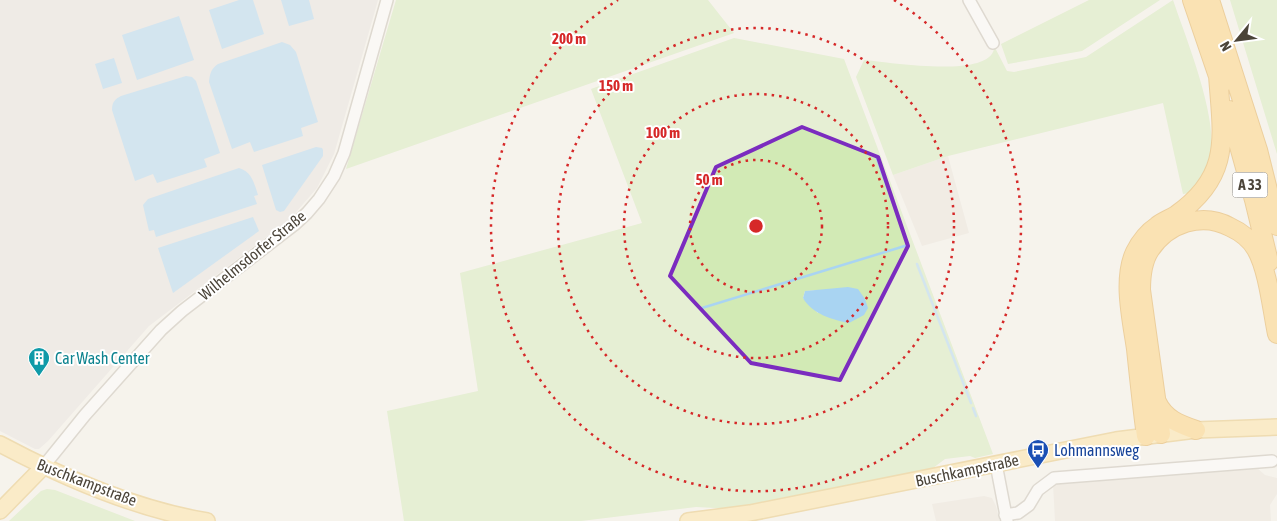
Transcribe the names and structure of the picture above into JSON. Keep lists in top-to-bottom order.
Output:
{
  "streets": {
    "highway": ["A 33"],
    "main road": ["Buschkampstraße"],
    "street": ["Wilhelmsdorfer Straße"]
  },
  "crossings": [
    ["Wilhelmsdorfer Straße", "Buschkampstraße"]
  ],
  "places": {
    "building": ["Car Wash Center"],
    "bus stop": ["Lohmannsweg"]
  },
  "north": "bottom left",
  "rings": [
    "200 m",
    "150 m",
    "100 m",
    "50 m"
  ]
}
